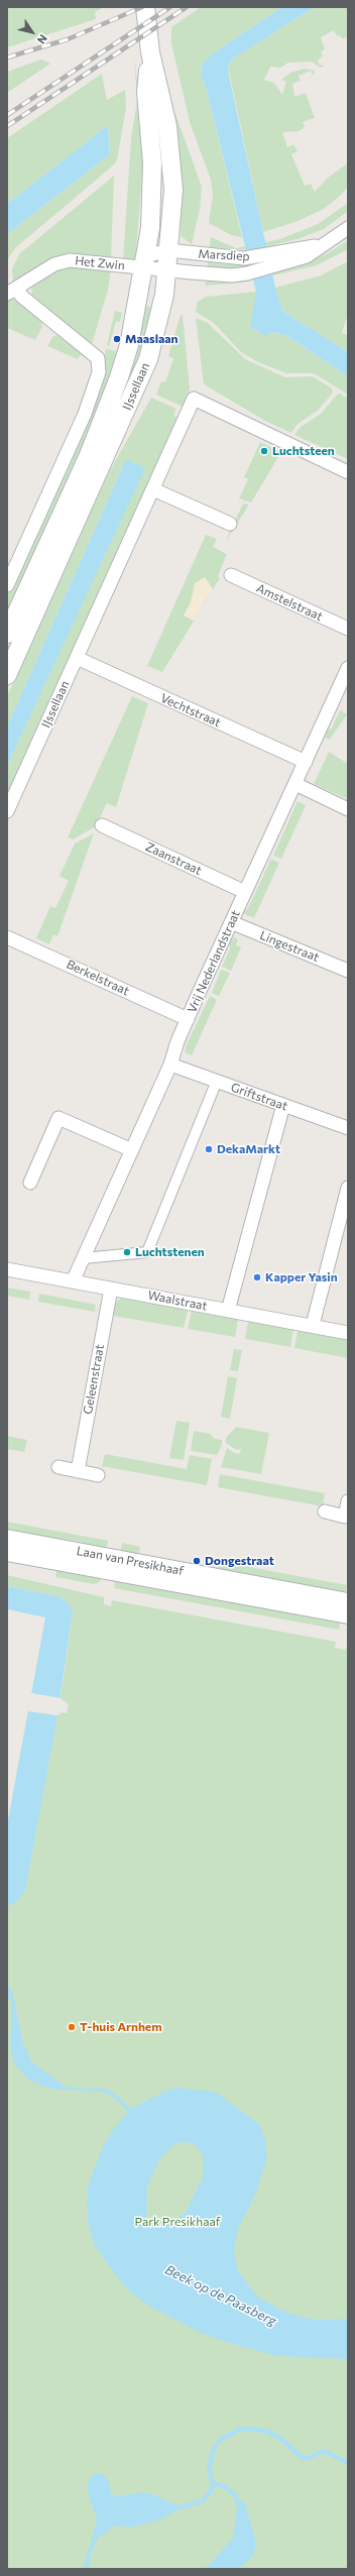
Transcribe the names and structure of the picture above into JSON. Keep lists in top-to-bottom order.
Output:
{
  "streets": {
    "main road": ["IJssellaan"],
    "street": [
      "Marsdiep",
      "Het Zwin",
      "Amstelstraat",
      "Vechtstraat",
      "Zaanstraat",
      "Lingestraat",
      "Vrij Nederlandstraat",
      "Berkelstraat",
      "Griftstraat",
      "Waalstraat",
      "Geleenstraat",
      "Laan van Presikhaaf"
    ]
  },
  "crossings": [
    ["Marsdiep", "Het Zwin"],
    ["Marsdiep", "IJssellaan"],
    ["Het Zwin", "IJssellaan"],
    ["IJssellaan", "Vechtstraat"],
    ["Vechtstraat", "Vrij Nederlandstraat"],
    ["Zaanstraat", "Vrij Nederlandstraat"],
    ["Lingestraat", "Vrij Nederlandstraat"],
    ["Vrij Nederlandstraat", "Berkelstraat"],
    ["Vrij Nederlandstraat", "Griftstraat"],
    ["Vrij Nederlandstraat", "Waalstraat"],
    ["Waalstraat", "Geleenstraat"]
  ],
  "water": ["Beek op de Paasberg"],
  "parks": ["Park Presikhaaf"],
  "places": [
    "Maaslaan",
    "Luchtsteen",
    "DekaMarkt",
    "Luchtstenen",
    "Kapper Yasin",
    "Dongestraat",
    "T-huis Arnhem"
  ],
  "north": "bottom right"
}
